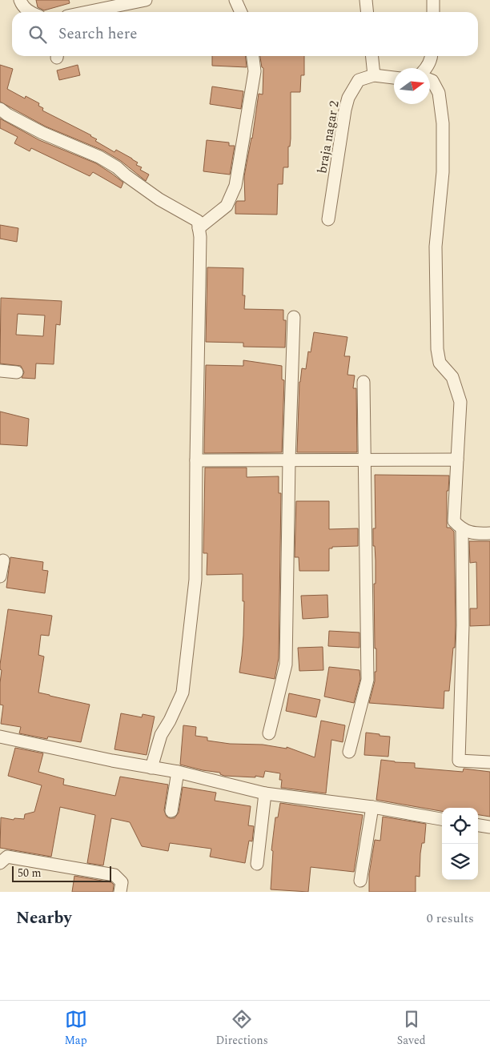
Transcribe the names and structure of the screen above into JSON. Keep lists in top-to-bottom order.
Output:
{
  "streets": {
    "street": ["braja nagar 2"]
  },
  "scale_bar": "50 m",
  "north": "right",
  "page": {
    "search": "Search here",
    "scale": "50 m",
    "heading": ["Nearby", "0 results"],
    "nav": ["Map", "Directions", "Saved"]
  }
}
